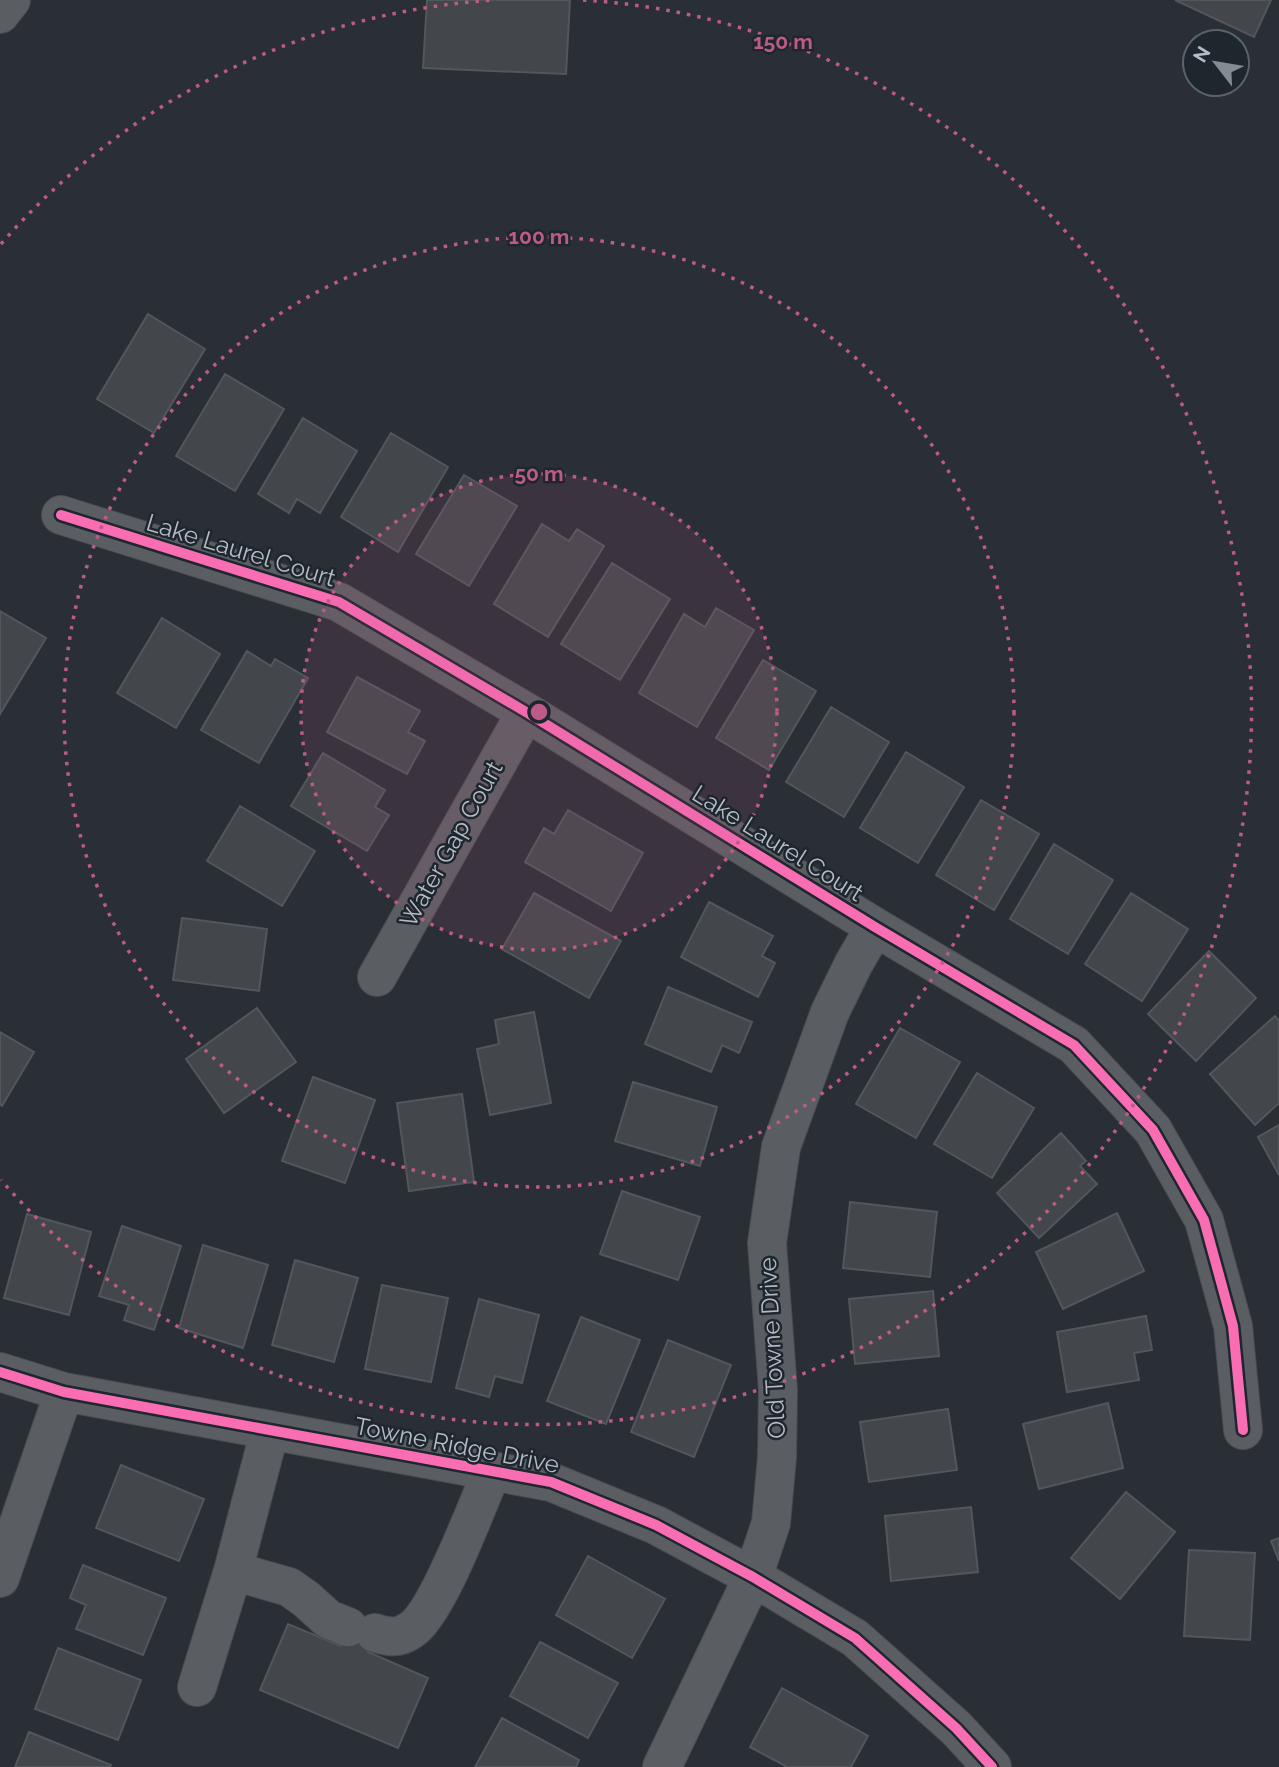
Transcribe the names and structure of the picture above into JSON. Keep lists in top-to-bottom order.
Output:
{
  "streets": {
    "street": [
      "Lake Laurel Court",
      "Water Gap Court",
      "Old Towne Drive",
      "Towne Ridge Drive"
    ]
  },
  "crossings": [
    ["Lake Laurel Court", "Water Gap Court"],
    ["Lake Laurel Court", "Old Towne Drive"],
    ["Old Towne Drive", "Towne Ridge Drive"]
  ],
  "north": "top left",
  "rings": ["150 m", "100 m", "50 m"]
}
